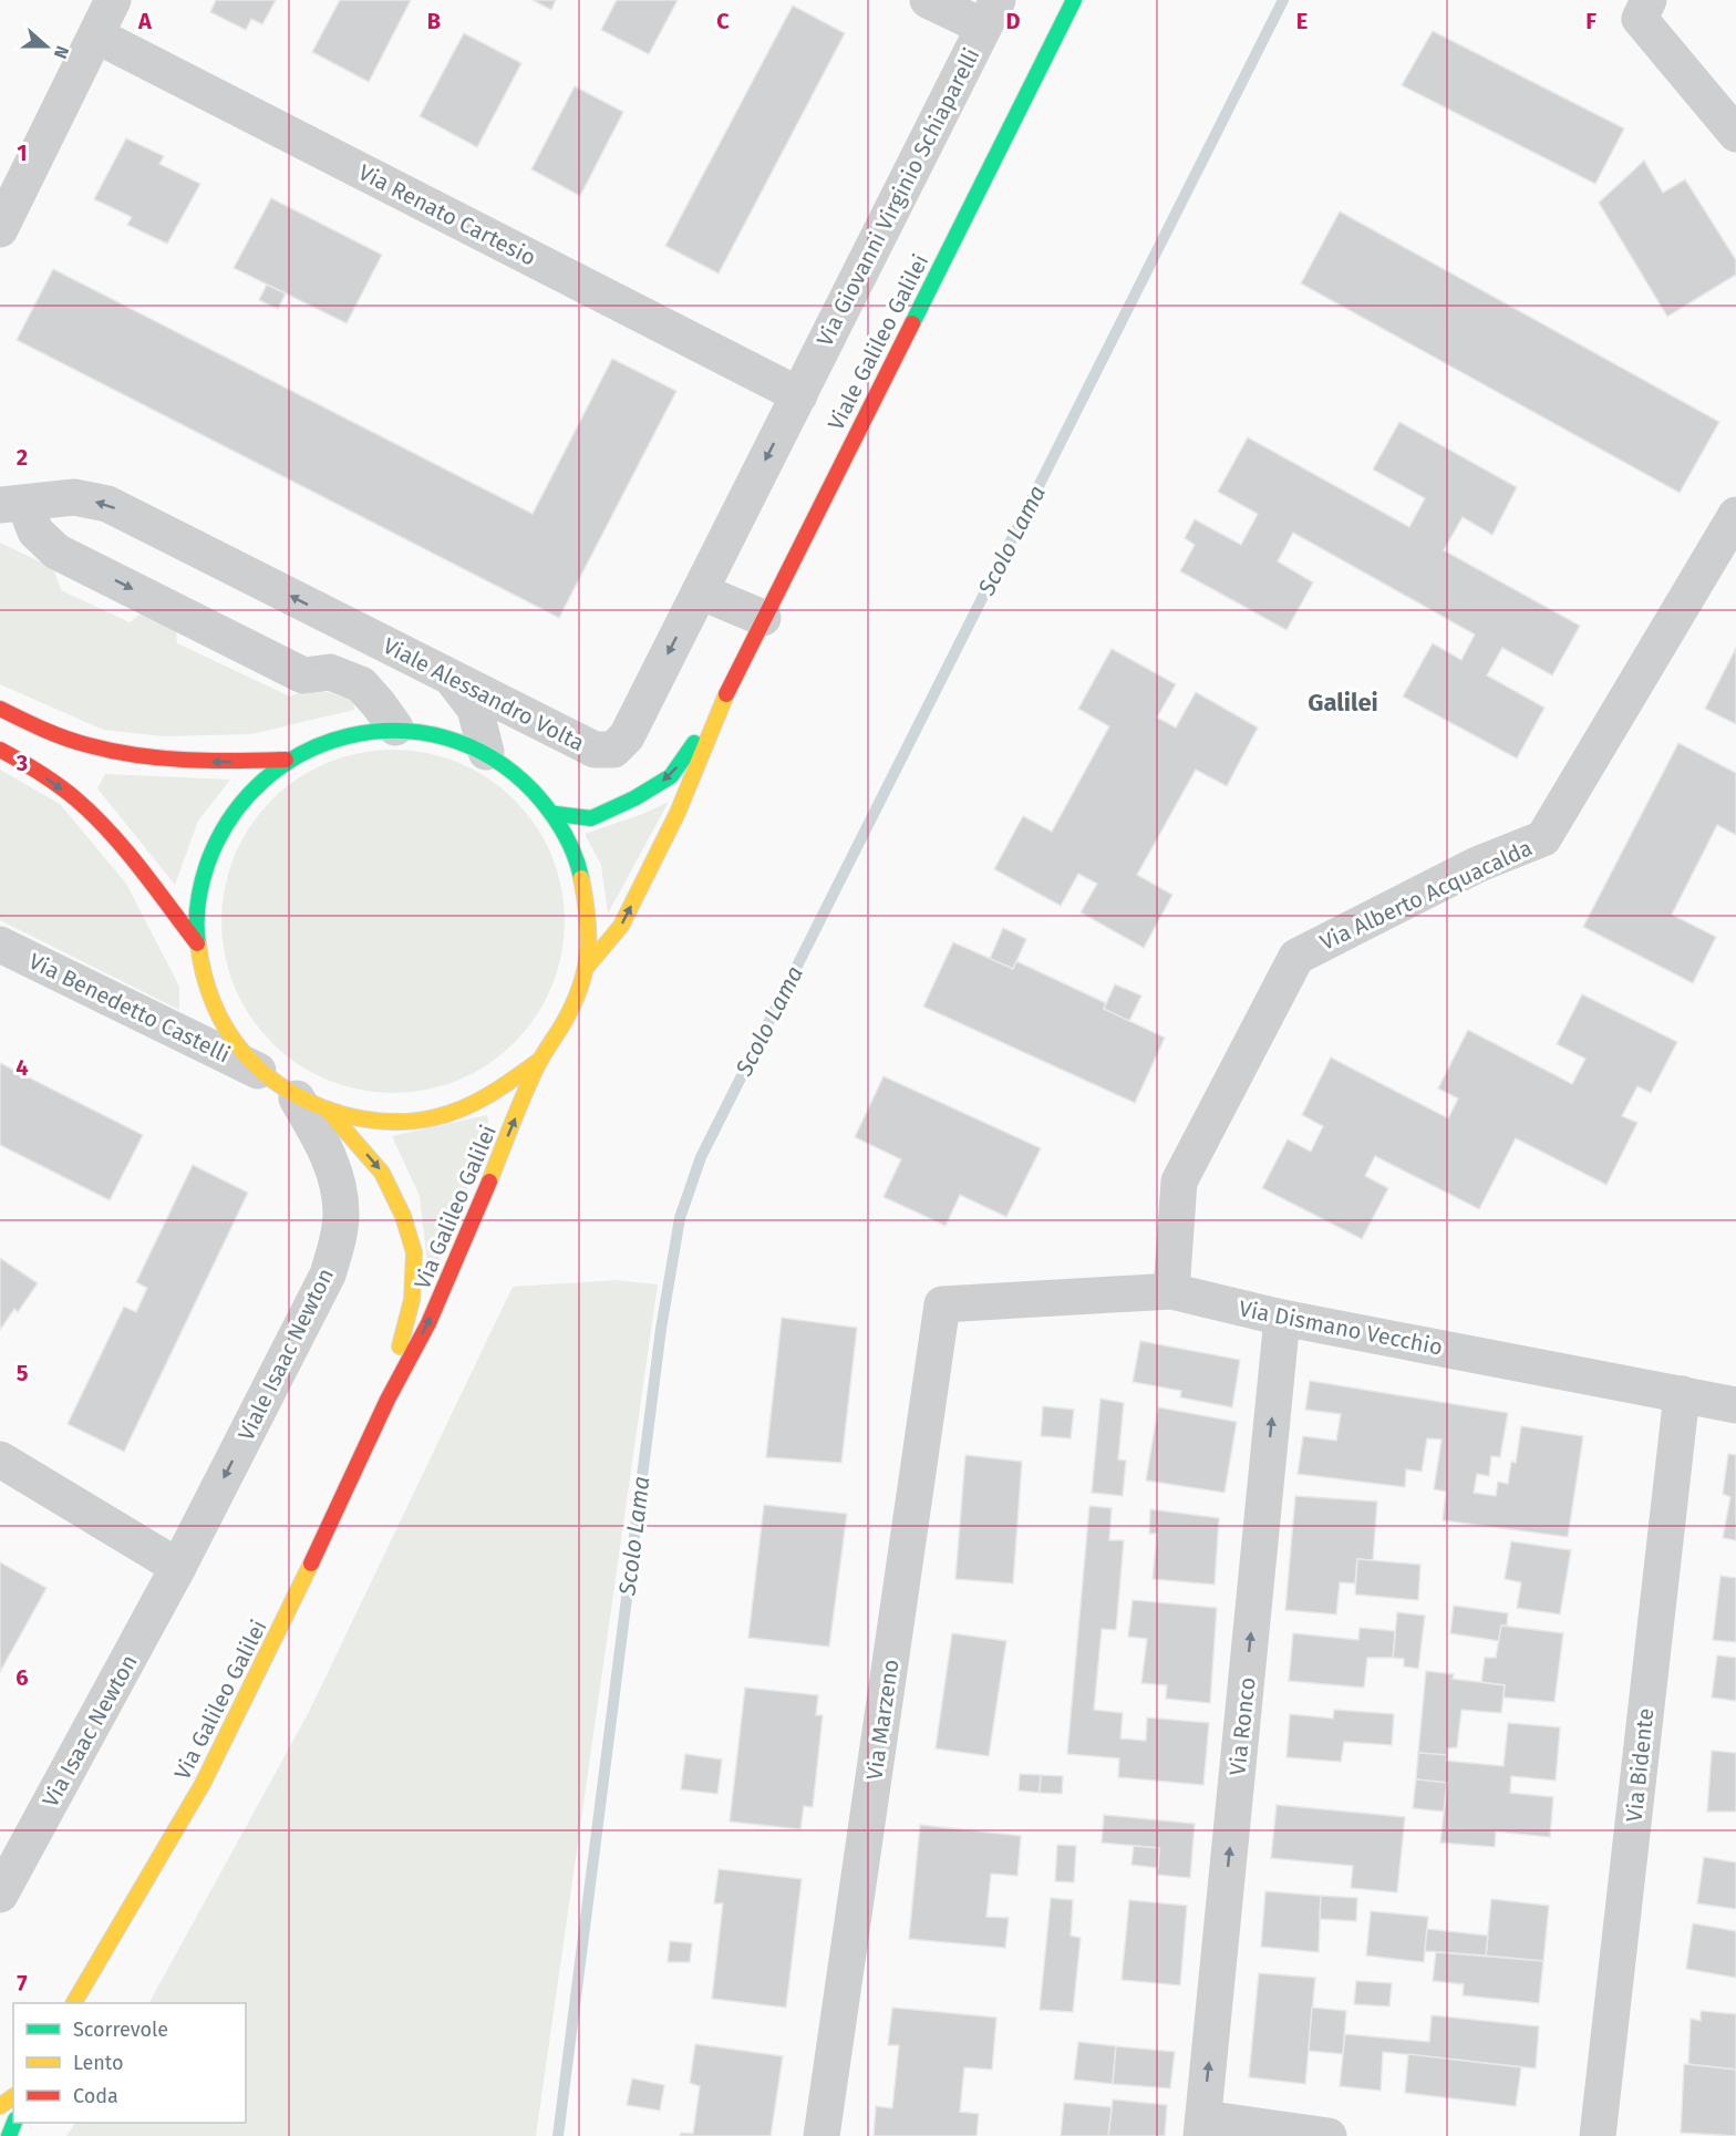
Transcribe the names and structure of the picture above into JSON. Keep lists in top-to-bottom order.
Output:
{
  "streets": {
    "main road": ["Viale Galileo Galilei", "Via Galileo Galilei"],
    "street": [
      "Via Giovanni Virginio Schiaparelli",
      "Via Renato Cartesio",
      "Viale Alessandro Volta",
      "Via Alberto Acquacalda",
      "Via Benedetto Castelli",
      "Via Dismano Vecchio",
      "Viale Isaac Newton",
      "Via Marzeno",
      "Via Ronco",
      "Via Isaac Newton",
      "Via Bidente"
    ]
  },
  "crossings": [
    ["Via Giovanni Virginio Schiaparelli", "Via Renato Cartesio"],
    ["Via Giovanni Virginio Schiaparelli", "Viale Alessandro Volta"],
    ["Via Renato Cartesio", "Viale Alessandro Volta"],
    ["Via Alberto Acquacalda", "Via Dismano Vecchio"],
    ["Via Dismano Vecchio", "Via Marzeno"],
    ["Via Dismano Vecchio", "Via Ronco"],
    ["Via Dismano Vecchio", "Via Bidente"],
    ["Viale Isaac Newton", "Via Isaac Newton"]
  ],
  "one_way": ["Viale Isaac Newton", "Via Ronco"],
  "districts": ["Galilei"],
  "water": ["Scolo Lama"],
  "legend": ["Scorrevole", "Lento", "Coda"],
  "north": "right",
  "grid": {
    "columns": [
      "A",
      "B",
      "C",
      "D",
      "E",
      "F"
    ],
    "rows": [
      "1",
      "2",
      "3",
      "4",
      "5",
      "6",
      "7"
    ]
  }
}
